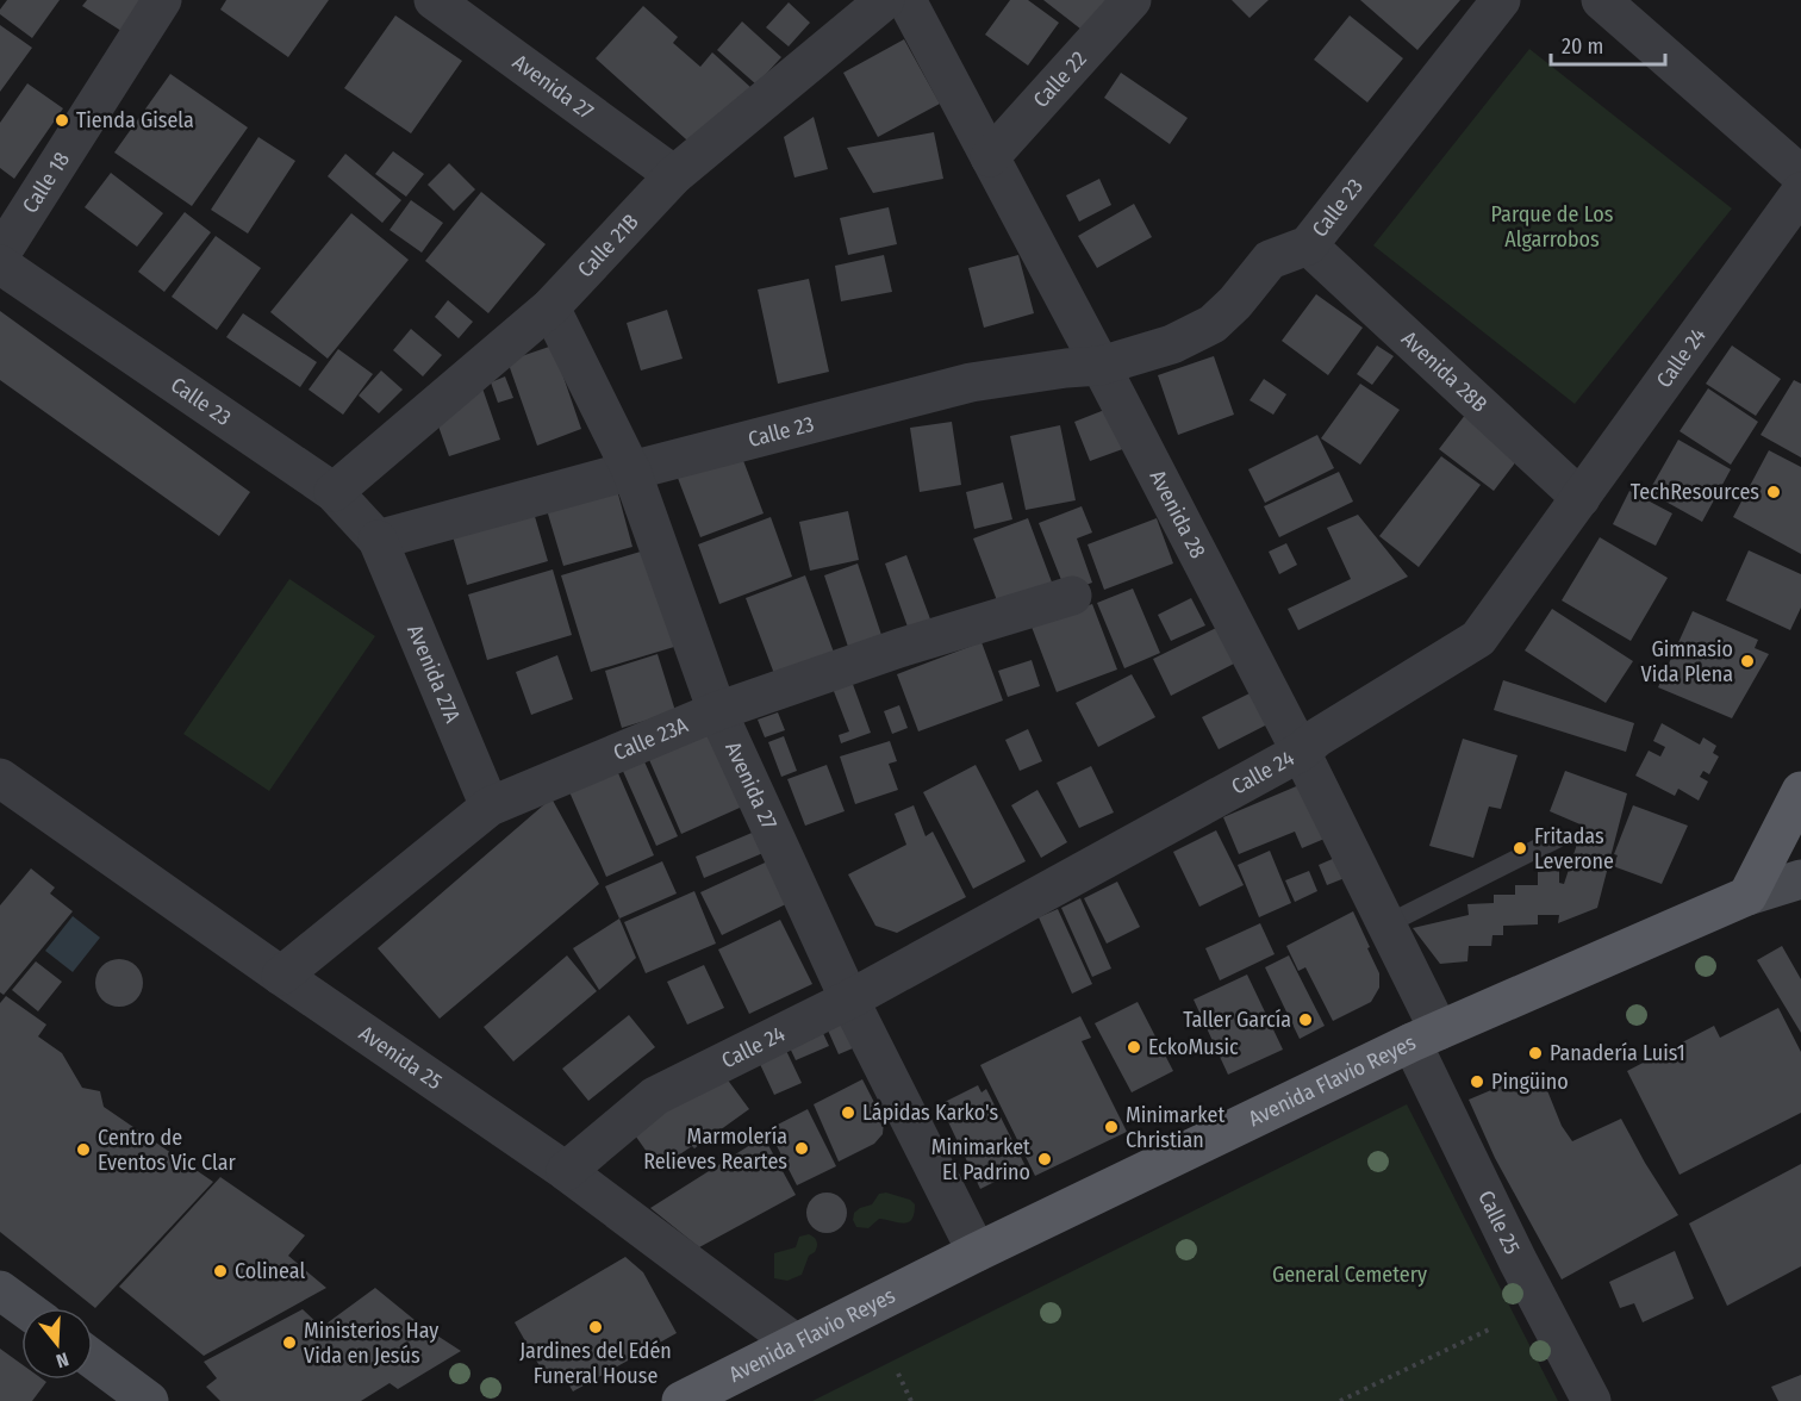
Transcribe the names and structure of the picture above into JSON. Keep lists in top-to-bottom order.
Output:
{
  "streets": {
    "main road": ["Avenida Flavio Reyes"],
    "street": [
      "Calle 22",
      "Avenida 27",
      "Calle 18",
      "Calle 23",
      "Calle 21B",
      "Calle 24",
      "Avenida 28B",
      "Avenida 28",
      "Avenida 27A",
      "Calle 23A",
      "Avenida 25",
      "Calle 25"
    ]
  },
  "crossings": [
    ["Calle 22", "Avenida 28"],
    ["Avenida 27", "Calle 23"],
    ["Avenida 27", "Calle 21B"],
    ["Avenida 27", "Calle 24"],
    ["Avenida 27", "Calle 23A"],
    ["Avenida 27", "Avenida Flavio Reyes"],
    ["Calle 23", "Calle 21B"],
    ["Calle 23", "Avenida 28B"],
    ["Calle 23", "Avenida 28"],
    ["Calle 23", "Avenida 27A"],
    ["Calle 24", "Avenida 28B"],
    ["Calle 24", "Avenida 28"],
    ["Calle 24", "Avenida 25"],
    ["Avenida 28", "Avenida Flavio Reyes"],
    ["Avenida 28", "Calle 25"],
    ["Avenida 27A", "Calle 23A"],
    ["Calle 23A", "Avenida 25"],
    ["Avenida 25", "Avenida Flavio Reyes"],
    ["Avenida Flavio Reyes", "Calle 25"]
  ],
  "parks": ["Parque de Los Algarrobos", "General Cemetery"],
  "places": [
    "Tienda Gisela",
    "TechResources",
    "Gimnasio Vida Plena",
    "Fritadas Leverone",
    "Taller García",
    "EckoMusic",
    "Panadería Luis1",
    "Pingüino",
    "Lápidas Karko's",
    "Minimarket Christian",
    "Marmolería Relieves Reartes",
    "Centro de Eventos Vic Clar",
    "Minimarket El Padrino",
    "Colineal",
    "Jardines del Edén Funeral House",
    "Ministerios Hay Vida en Jesús"
  ],
  "scale_bar": "20 m",
  "north": "bottom"
}
